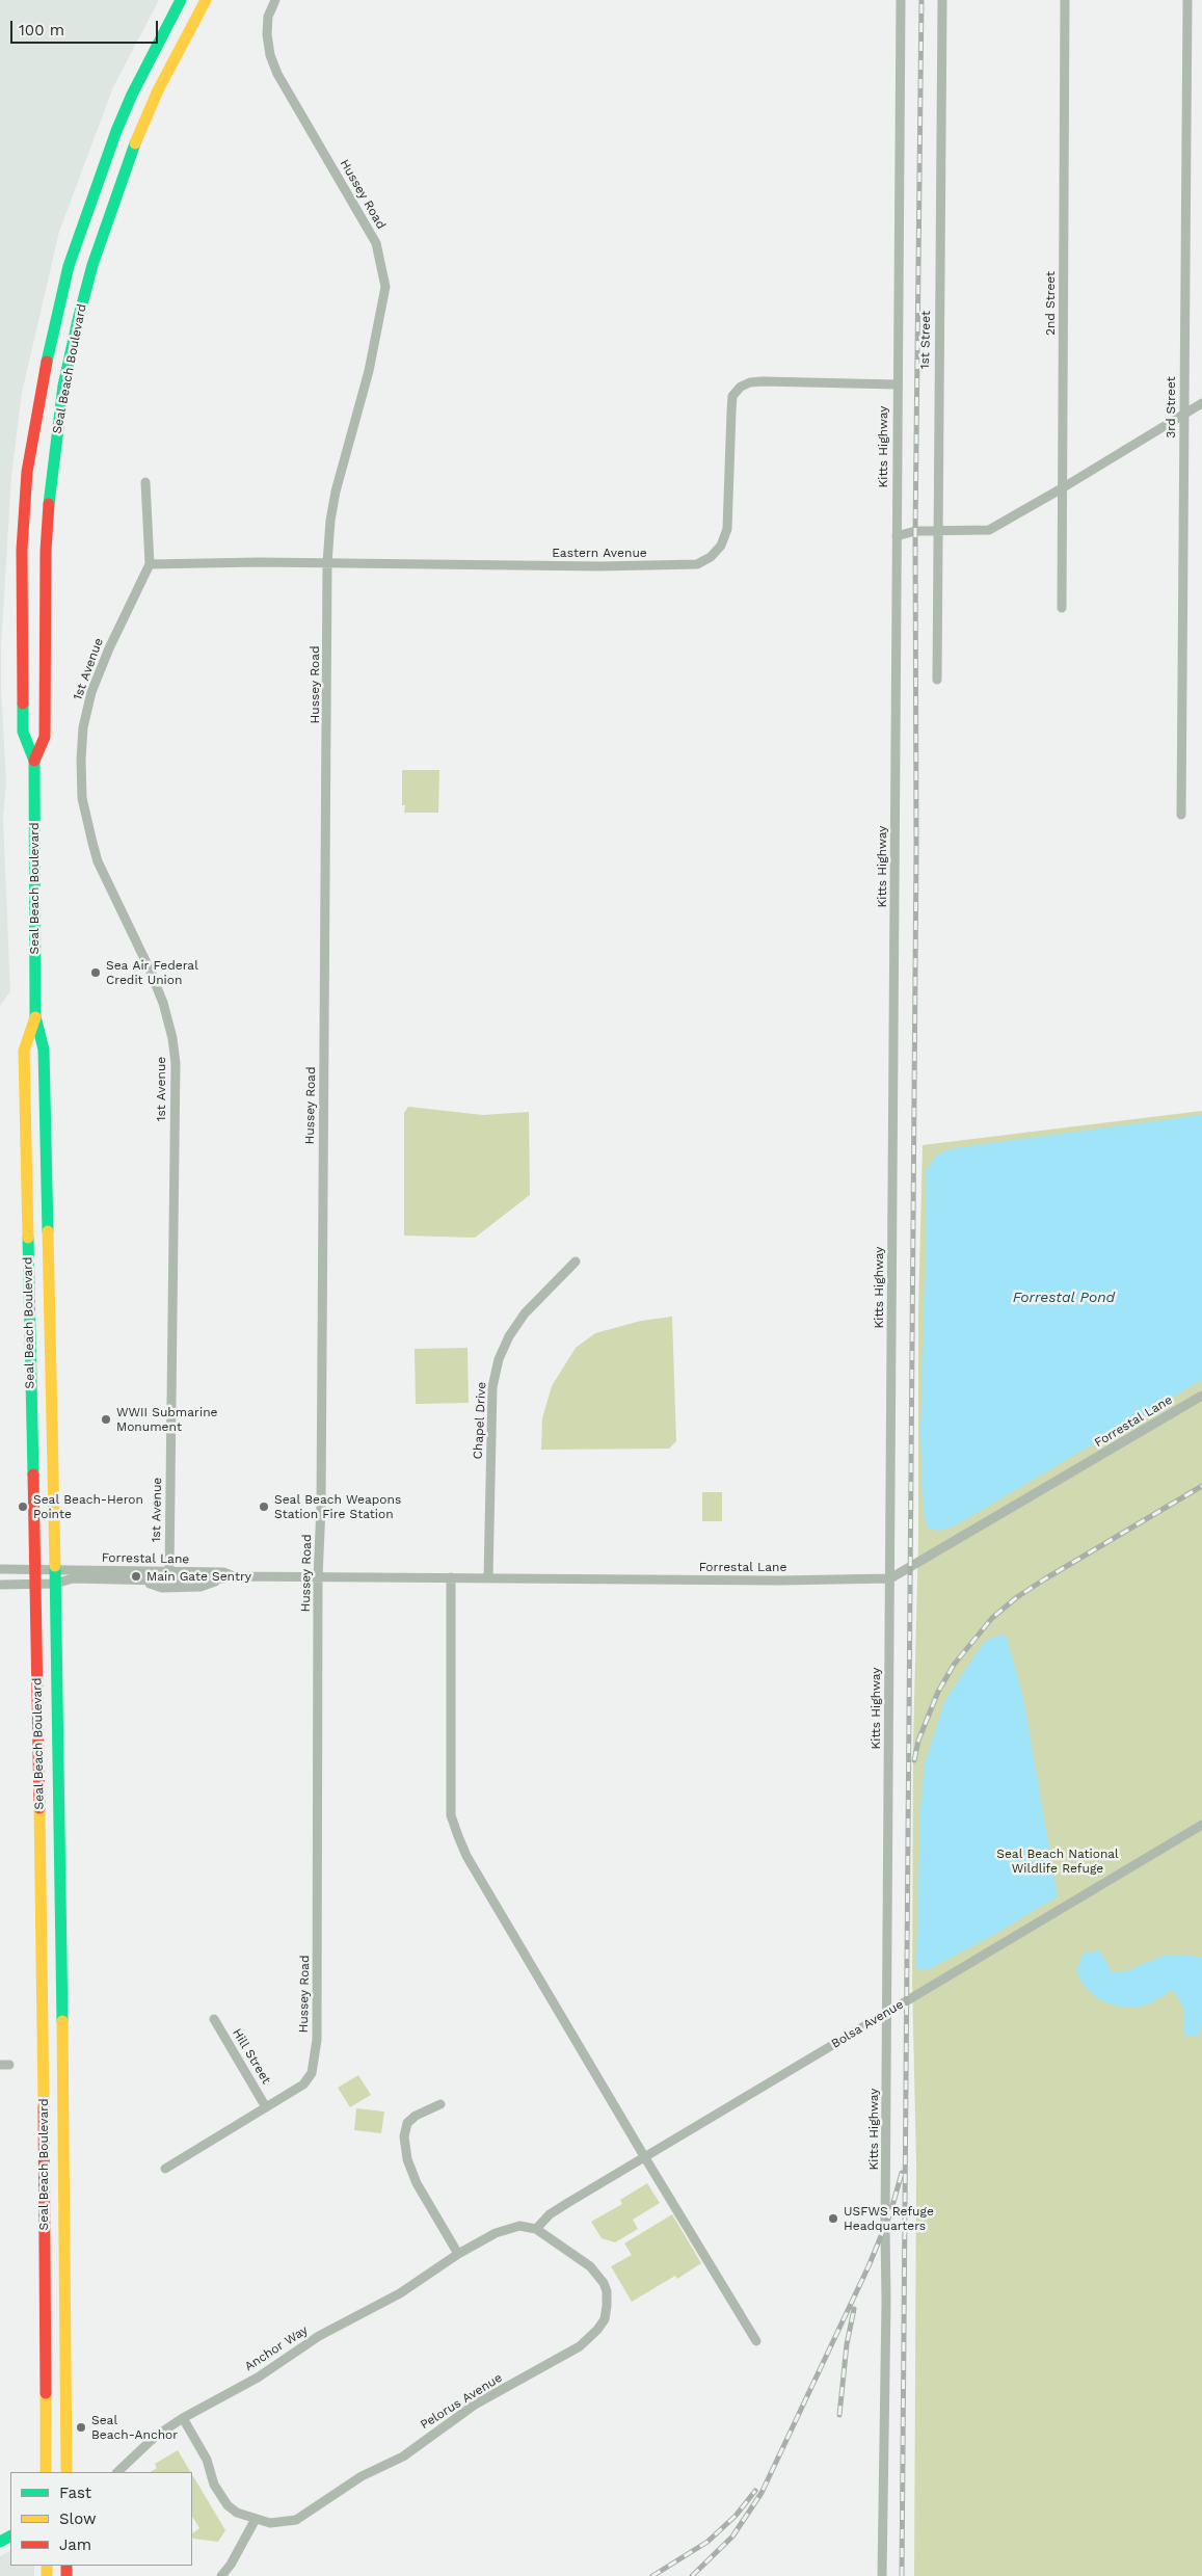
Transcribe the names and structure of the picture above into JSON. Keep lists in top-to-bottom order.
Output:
{
  "streets": {
    "main road": ["Seal Beach Boulevard"],
    "street": [
      "Hussey Road",
      "2nd Street",
      "1st Street",
      "3rd Street",
      "Kitts Highway",
      "Eastern Avenue",
      "1st Avenue",
      "Chapel Drive",
      "Forrestal Lane",
      "Bolsa Avenue",
      "Hill Street",
      "Anchor Way",
      "Pelorus Avenue"
    ]
  },
  "crossings": [
    ["Hussey Road", "Eastern Avenue"],
    ["Hussey Road", "Forrestal Lane"],
    ["Hussey Road", "Hill Street"],
    ["Seal Beach Boulevard", "Forrestal Lane"],
    ["Kitts Highway", "Eastern Avenue"],
    ["Kitts Highway", "Forrestal Lane"],
    ["Kitts Highway", "Bolsa Avenue"],
    ["Eastern Avenue", "1st Avenue"],
    ["1st Avenue", "Forrestal Lane"],
    ["Chapel Drive", "Forrestal Lane"],
    ["Bolsa Avenue", "Pelorus Avenue"],
    ["Anchor Way", "Pelorus Avenue"]
  ],
  "water": ["Forrestal Pond"],
  "parks": ["Seal Beach National Wildlife Refuge"],
  "places": [
    "Sea Air Federal Credit Union",
    "WWII Submarine Monument",
    "Seal Beach-Heron Pointe",
    "Seal Beach Weapons Station Fire Station",
    "Main Gate Sentry",
    "USFWS Refuge Headquarters",
    "Seal Beach-Anchor"
  ],
  "legend": ["Fast", "Slow", "Jam"],
  "scale_bar": "100 m"
}
